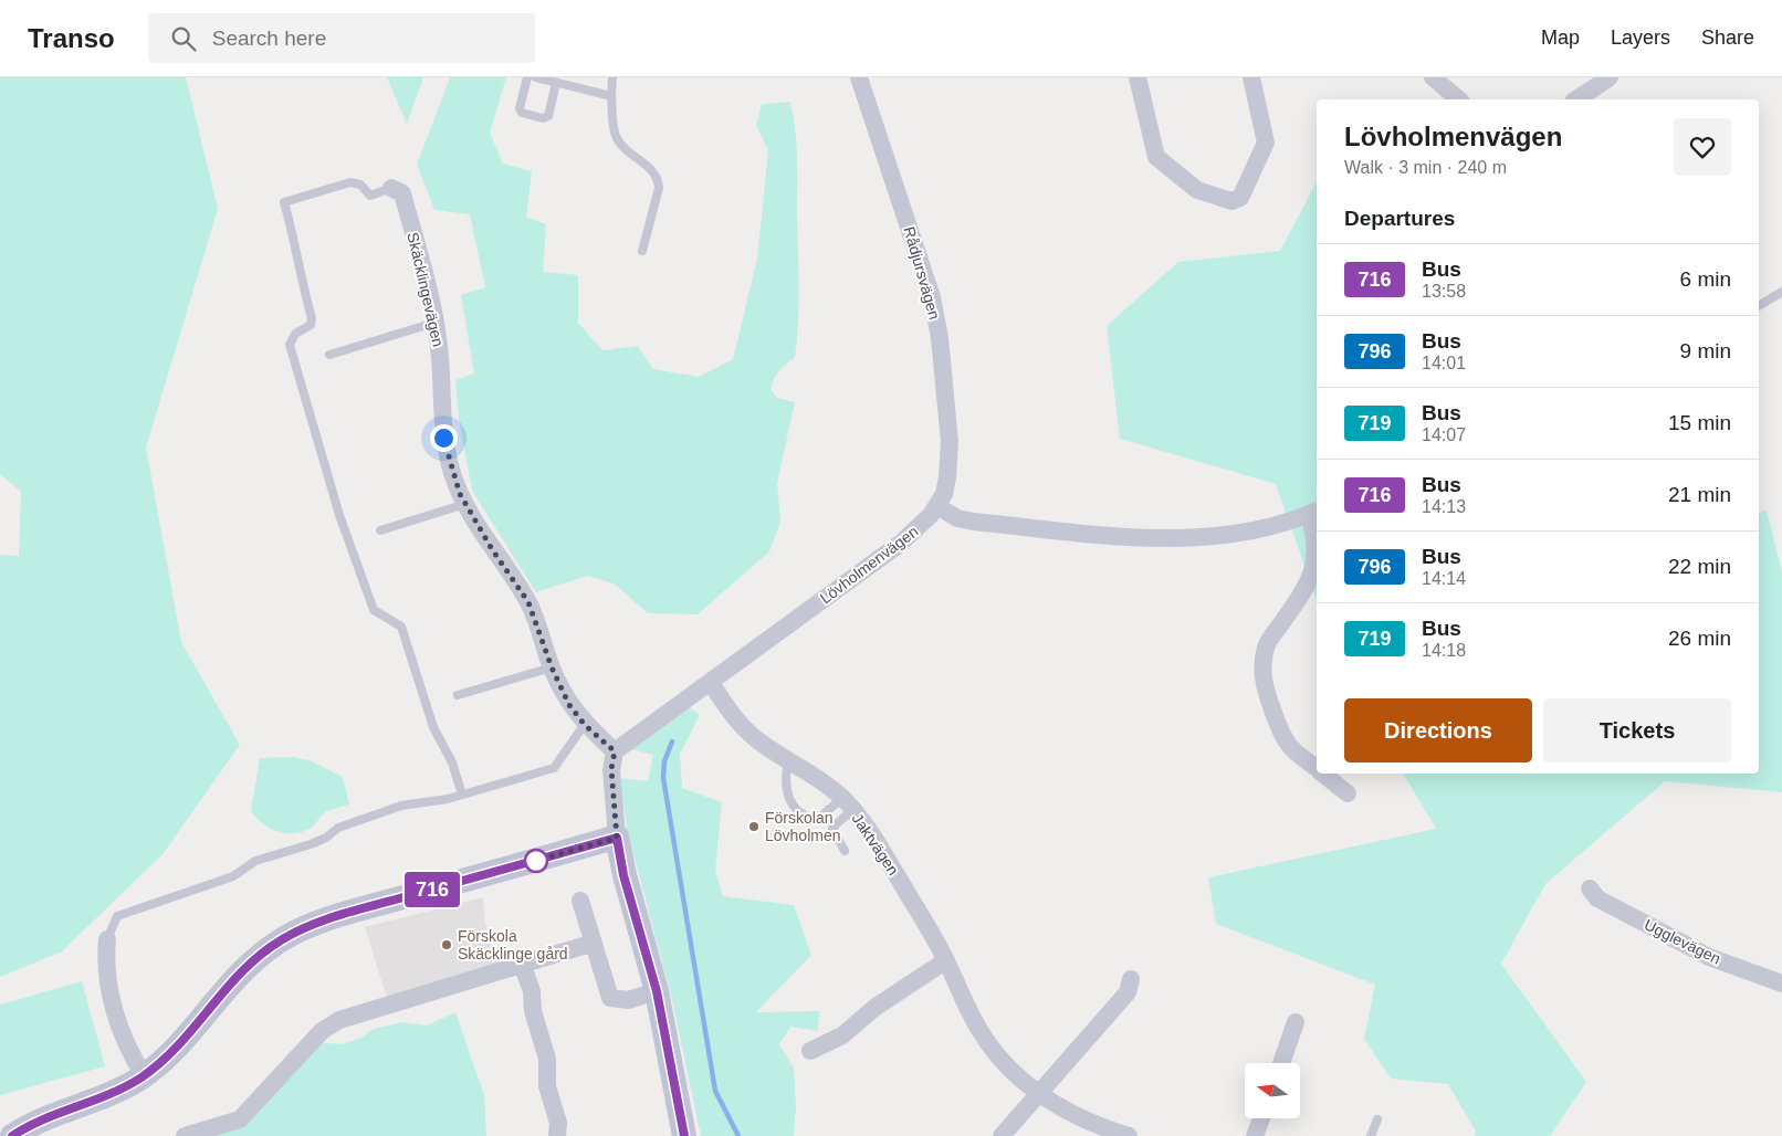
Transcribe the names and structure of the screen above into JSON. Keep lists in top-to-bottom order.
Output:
{
  "streets": {
    "street": [
      "Rådjursvägen",
      "Skäcklingevägen",
      "Lövholmenvägen",
      "Jaktvägen",
      "Ugglevägen"
    ]
  },
  "crossings": [
    ["Rådjursvägen", "Lövholmenvägen"],
    ["Skäcklingevägen", "Lövholmenvägen"],
    ["Lövholmenvägen", "Jaktvägen"]
  ],
  "places": ["Förskolan Lövholmen", "Förskola Skäcklinge gård"],
  "lines": ["bus line 716"],
  "north": "left",
  "page": {
    "header": "Transo",
    "search": "Search here",
    "nav": ["Map", "Layers", "Share"],
    "on_map": "716",
    "heading": [
      ["Lövholmenvägen", "Walk · 3 min · 240 m"],
      "Departures"
    ],
    "list": [
      {
        "mark": "716",
        "name": "Bus",
        "note": "13:58",
        "value": "6 min"
      },
      {
        "mark": "796",
        "name": "Bus",
        "note": "14:01",
        "value": "9 min"
      },
      {
        "mark": "719",
        "name": "Bus",
        "note": "14:07",
        "value": "15 min"
      },
      {
        "mark": "716",
        "name": "Bus",
        "note": "14:13",
        "value": "21 min"
      },
      {
        "mark": "796",
        "name": "Bus",
        "note": "14:14",
        "value": "22 min"
      },
      {
        "mark": "719",
        "name": "Bus",
        "note": "14:18",
        "value": "26 min"
      }
    ],
    "buttons": ["Directions", "Tickets"]
  }
}
